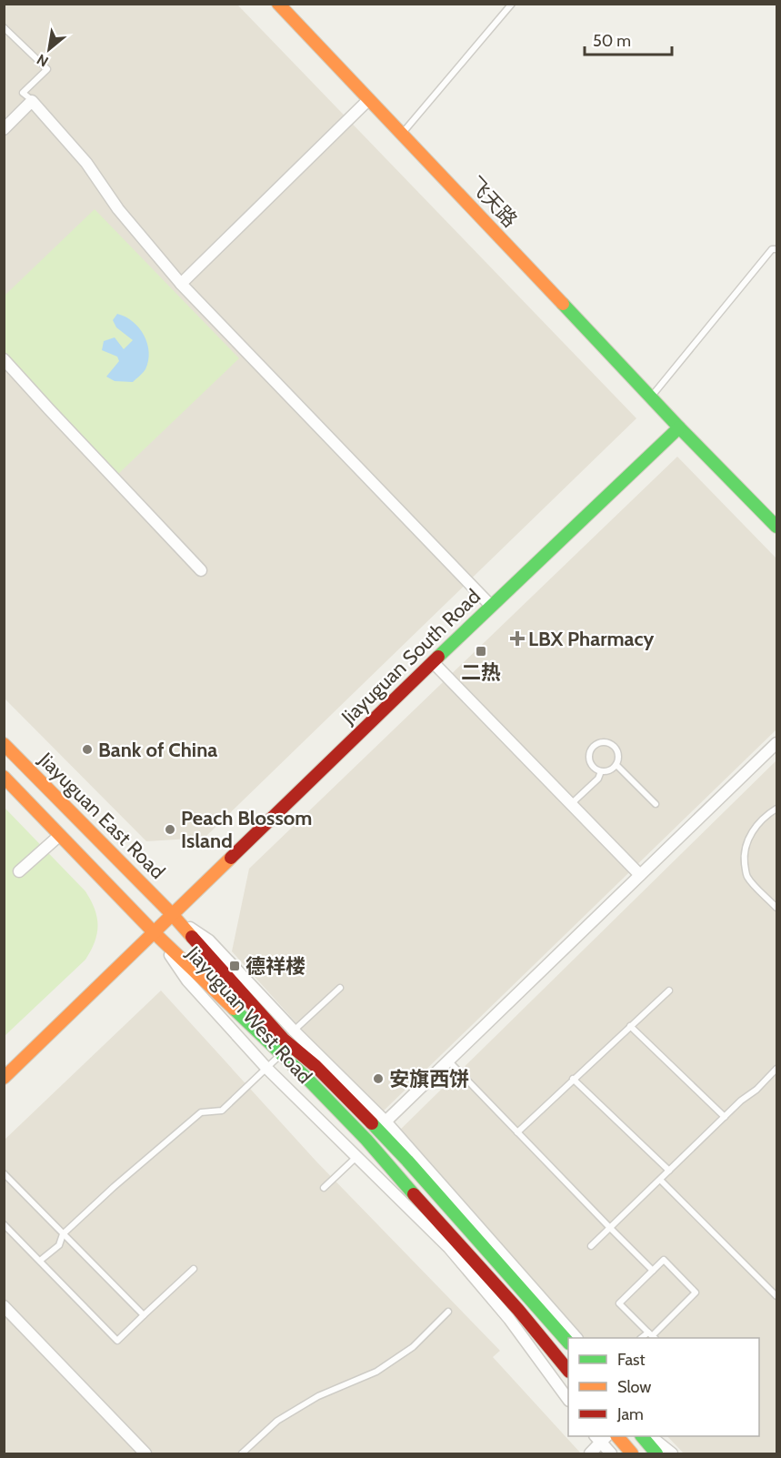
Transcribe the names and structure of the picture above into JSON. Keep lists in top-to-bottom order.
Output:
{
  "streets": {
    "main road": [
      "飞天路",
      "Jiayuguan South Road",
      "Jiayuguan East Road",
      "Jiayuguan West Road"
    ]
  },
  "crossings": [
    ["飞天路", "Jiayuguan South Road"],
    ["Jiayuguan South Road", "Jiayuguan East Road"],
    ["Jiayuguan South Road", "Jiayuguan West Road"],
    ["Jiayuguan East Road", "Jiayuguan West Road"]
  ],
  "places": {
    "health": ["LBX Pharmacy"],
    "transit": ["二热", "德祥楼"],
    "other": ["Bank of China", "Peach Blossom Island", "安旗西饼"]
  },
  "legend": ["Fast", "Slow", "Jam"],
  "scale_bar": "50 m",
  "north": "bottom left"
}
